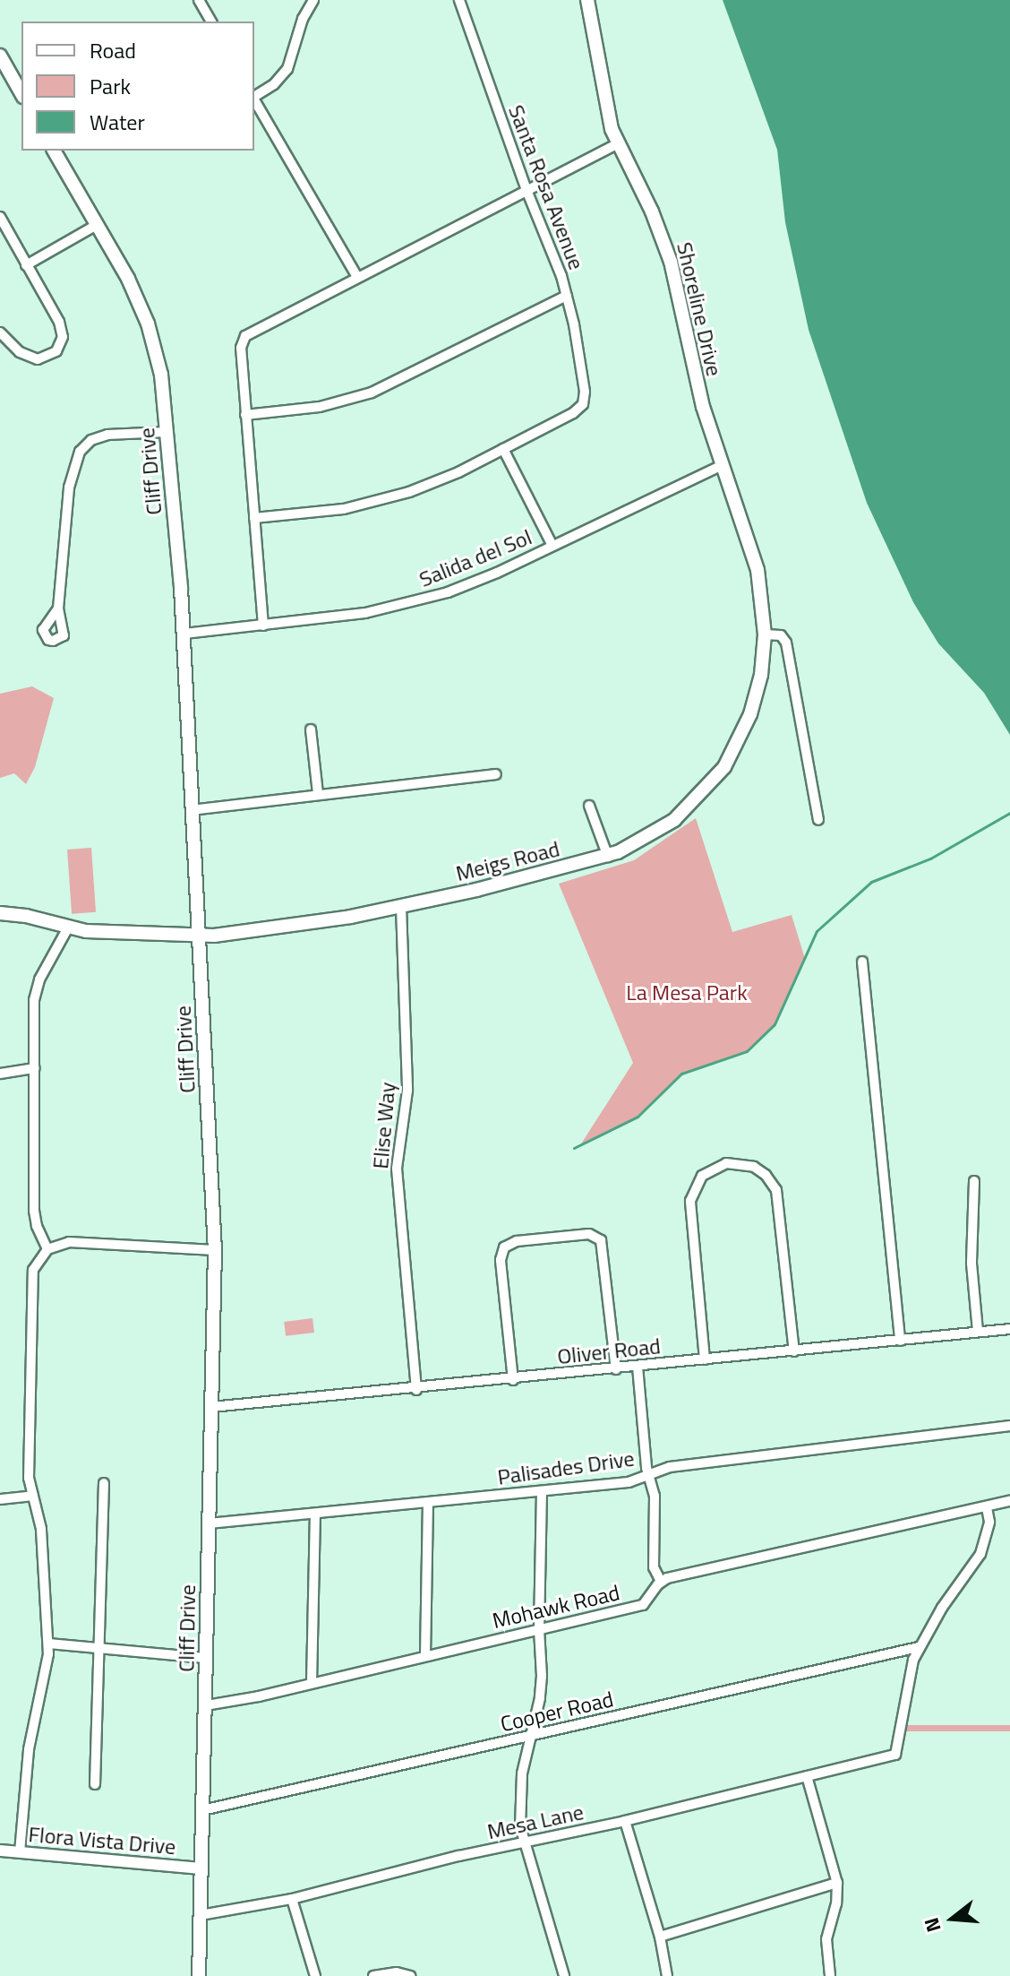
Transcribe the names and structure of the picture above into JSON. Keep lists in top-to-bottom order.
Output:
{
  "streets": {
    "main road": ["Shoreline Drive", "Cliff Drive", "Meigs Road"],
    "street": [
      "Santa Rosa Avenue",
      "Salida del Sol",
      "Elise Way",
      "Oliver Road",
      "Palisades Drive",
      "Mohawk Road",
      "Cooper Road",
      "Mesa Lane",
      "Flora Vista Drive"
    ]
  },
  "crossings": [
    ["Shoreline Drive", "Salida del Sol"],
    ["Shoreline Drive", "Meigs Road"],
    ["Cliff Drive", "Salida del Sol"],
    ["Cliff Drive", "Meigs Road"],
    ["Cliff Drive", "Oliver Road"],
    ["Cliff Drive", "Palisades Drive"],
    ["Cliff Drive", "Mohawk Road"],
    ["Cliff Drive", "Cooper Road"],
    ["Cliff Drive", "Mesa Lane"],
    ["Cliff Drive", "Flora Vista Drive"],
    ["Meigs Road", "Elise Way"],
    ["Elise Way", "Oliver Road"],
    ["Cooper Road", "Mesa Lane"]
  ],
  "parks": ["La Mesa Park"],
  "legend": ["Road", "Park", "Water"],
  "north": "left"
}
